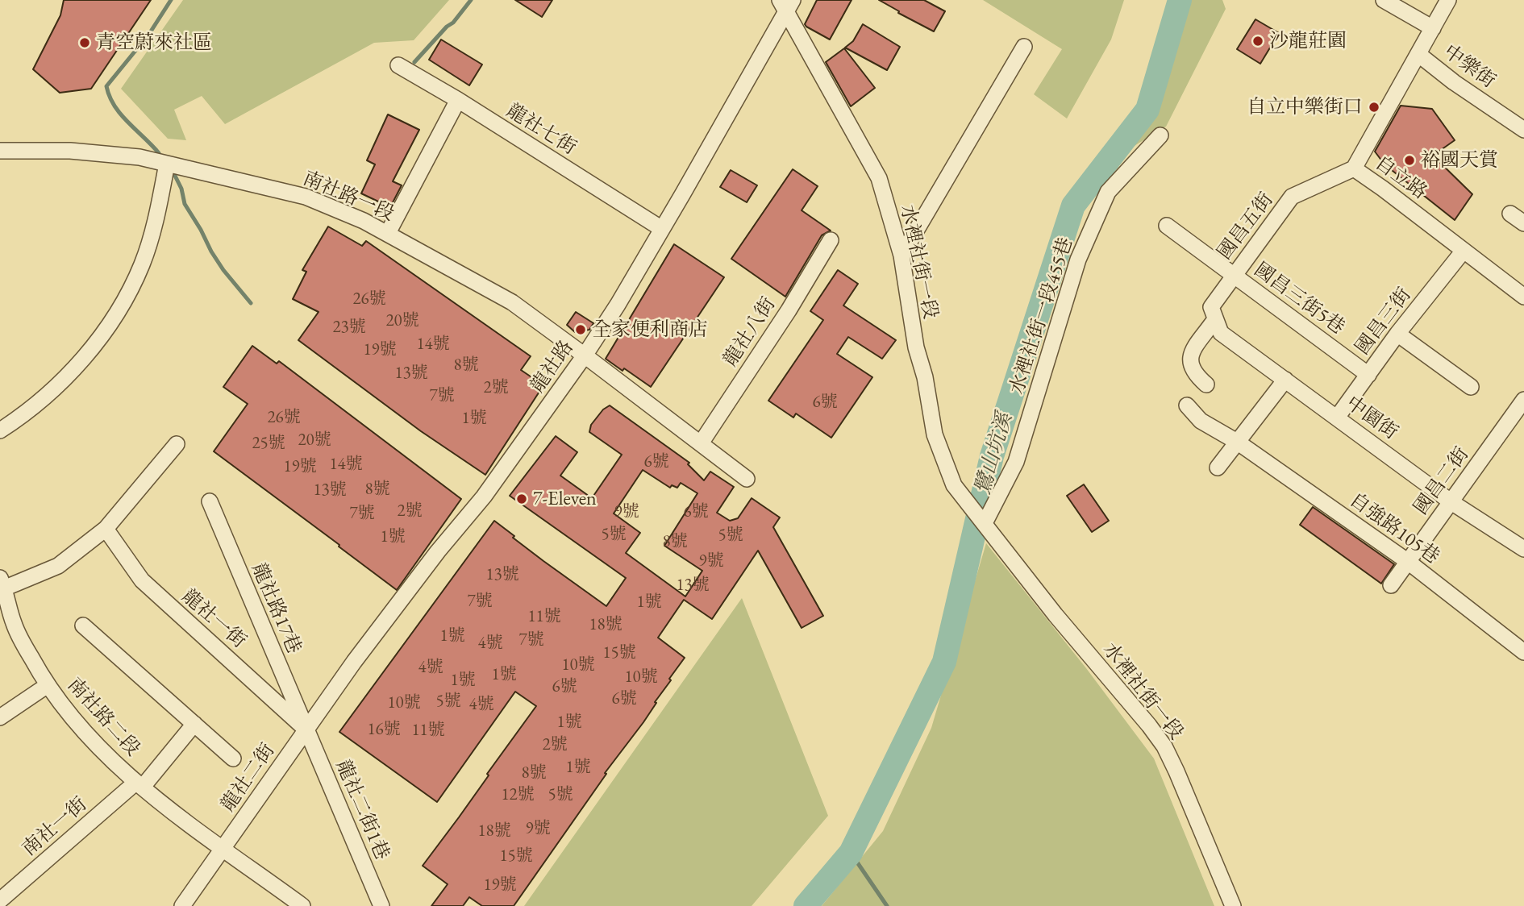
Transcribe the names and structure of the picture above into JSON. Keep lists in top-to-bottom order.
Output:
{
  "streets": {
    "street": [
      "中樂街",
      "龍社七街",
      "自立路",
      "南社路一段",
      "國昌五街",
      "水裡社街一段",
      "國昌三街5巷",
      "水裡社街一段455巷",
      "國昌三街",
      "龍社八街",
      "龍社路",
      "中園街",
      "國昌二街",
      "自強路105巷",
      "龍社路17巷",
      "龍社一街",
      "南社路二段",
      "龍社二街",
      "龍社二街1巷",
      "南社一街"
    ]
  },
  "crossings": [
    ["中樂街", "自立路"],
    ["龍社七街", "龍社路"],
    ["自立路", "國昌五街"],
    ["自立路", "國昌三街"],
    ["南社路一段", "龍社路"],
    ["國昌五街", "國昌三街5巷"],
    ["國昌五街", "中園街"],
    ["水裡社街一段", "水裡社街一段455巷"],
    ["水裡社街一段", "龍社路"],
    ["國昌三街5巷", "國昌三街"],
    ["國昌三街", "中園街"],
    ["龍社路", "龍社路17巷"],
    ["龍社路", "龍社一街"],
    ["龍社路", "龍社二街"],
    ["龍社路", "龍社二街1巷"],
    ["中園街", "國昌二街"],
    ["國昌二街", "自強路105巷"],
    ["龍社路17巷", "龍社一街"],
    ["龍社路17巷", "龍社二街"],
    ["龍社路17巷", "龍社二街1巷"],
    ["龍社一街", "龍社二街"],
    ["龍社一街", "龍社二街1巷"],
    ["南社路二段", "龍社二街"],
    ["南社路二段", "南社一街"],
    ["龍社二街", "龍社二街1巷"]
  ],
  "water": ["鷺山坑溪"],
  "places": [
    "沙龍莊園",
    "青空蔚來社區",
    "自立中樂街口",
    "裕國天賞",
    "全家便利商店",
    "7-Eleven"
  ],
  "house_numbers": [
    "26號",
    "20號",
    "23號",
    "14號",
    "19號",
    "8號",
    "13號",
    "2號",
    "7號",
    "6號",
    "26號",
    "1號",
    "20號",
    "25號",
    "6號",
    "14號",
    "19號",
    "8號",
    "13號",
    "2號",
    "9號",
    "6號",
    "7號",
    "5號",
    "5號",
    "1號",
    "8號",
    "9號",
    "13號",
    "13號",
    "7號",
    "1號",
    "11號",
    "18號",
    "1號",
    "7號",
    "4號",
    "15號",
    "10號",
    "4號",
    "1號",
    "10號",
    "1號",
    "6號",
    "6號",
    "5號",
    "10號",
    "4號",
    "1號",
    "16號",
    "11號",
    "2號",
    "1號",
    "8號",
    "12號",
    "5號",
    "9號",
    "18號",
    "15號",
    "19號"
  ]
}
